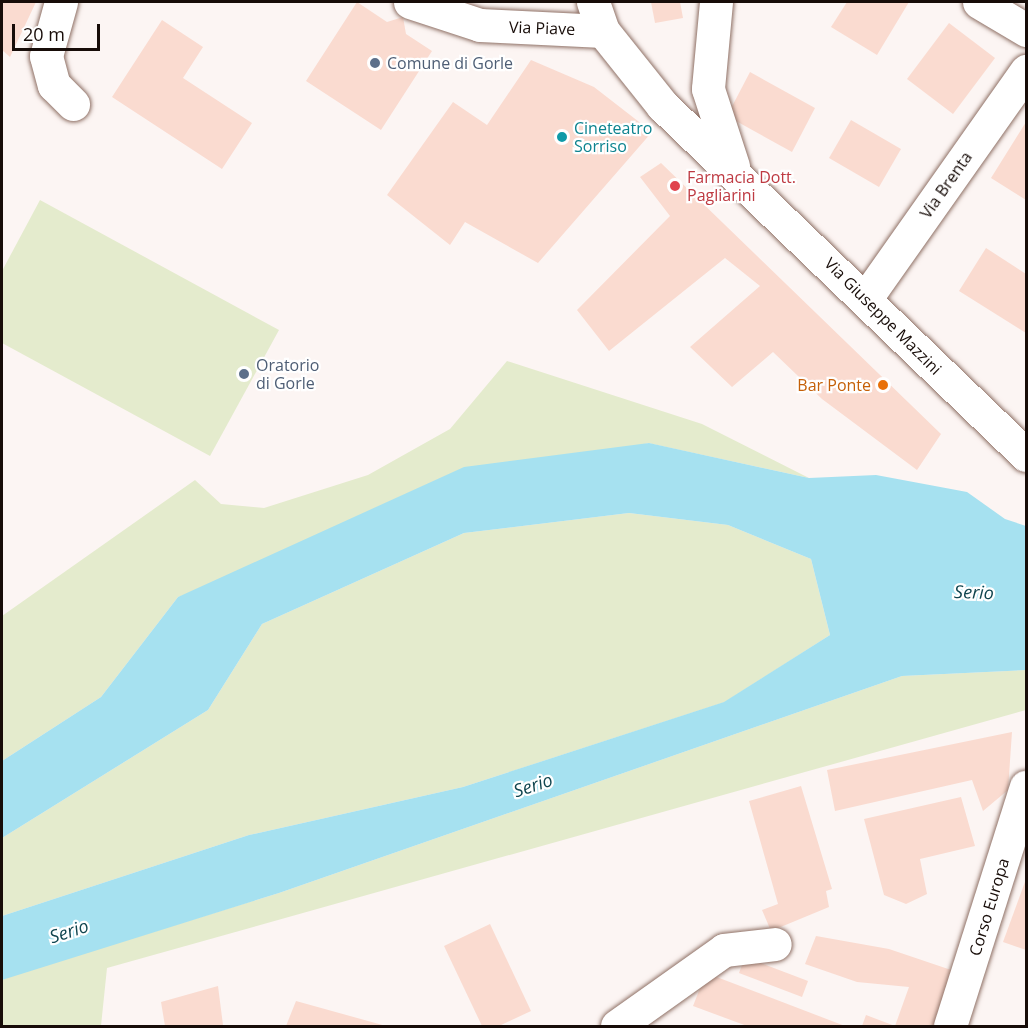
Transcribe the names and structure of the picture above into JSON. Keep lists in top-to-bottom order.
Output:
{
  "streets": {
    "street": [
      "Via Piave",
      "Via Brenta",
      "Via Giuseppe Mazzini",
      "Corso Europa"
    ]
  },
  "crossings": [
    ["Via Piave", "Via Giuseppe Mazzini"],
    ["Via Brenta", "Via Giuseppe Mazzini"]
  ],
  "water": ["Serio"],
  "places": [
    "Comune di Gorle",
    "Cineteatro Sorriso",
    "Farmacia Dott. Pagliarini",
    "Oratorio di Gorle",
    "Bar Ponte"
  ],
  "scale_bar": "20 m"
}
